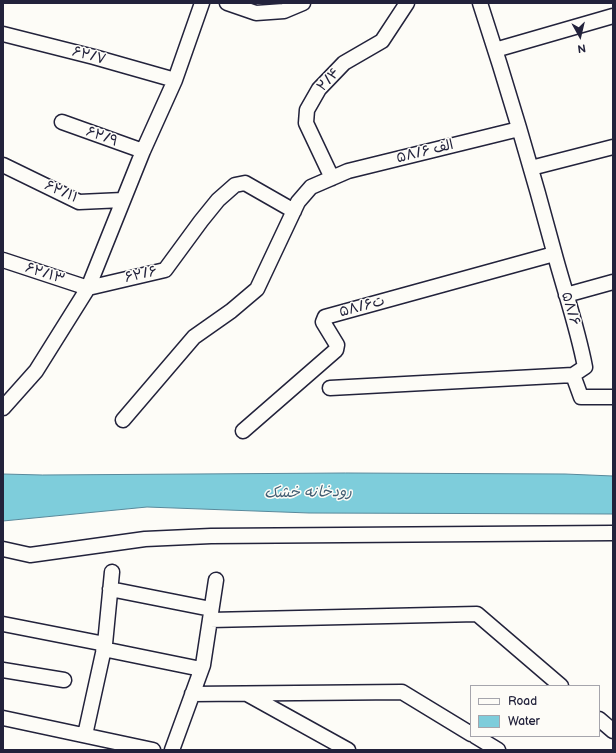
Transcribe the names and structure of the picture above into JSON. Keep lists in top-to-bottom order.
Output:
{
  "streets": {
    "street": [
      "۶۲/۷",
      "۲/۴",
      "۶۲/۹",
      "۵۸/۶ الف",
      "۶۲/۱۱",
      "۶۲/۱۳",
      "۶۲/۶",
      "۵۸/۶ت",
      "۵۸/۶"
    ]
  },
  "crossings": [
    ["۲/۴", "۵۸/۶ الف"],
    ["۵۸/۶ الف", "۶۲/۶"],
    ["۵۸/۶ الف", "۵۸/۶"],
    ["۶۲/۱۳", "۶۲/۶"],
    ["۵۸/۶ت", "۵۸/۶"]
  ],
  "water": ["رودخانه خشک"],
  "legend": ["Road", "Water"],
  "north": "bottom"
}
